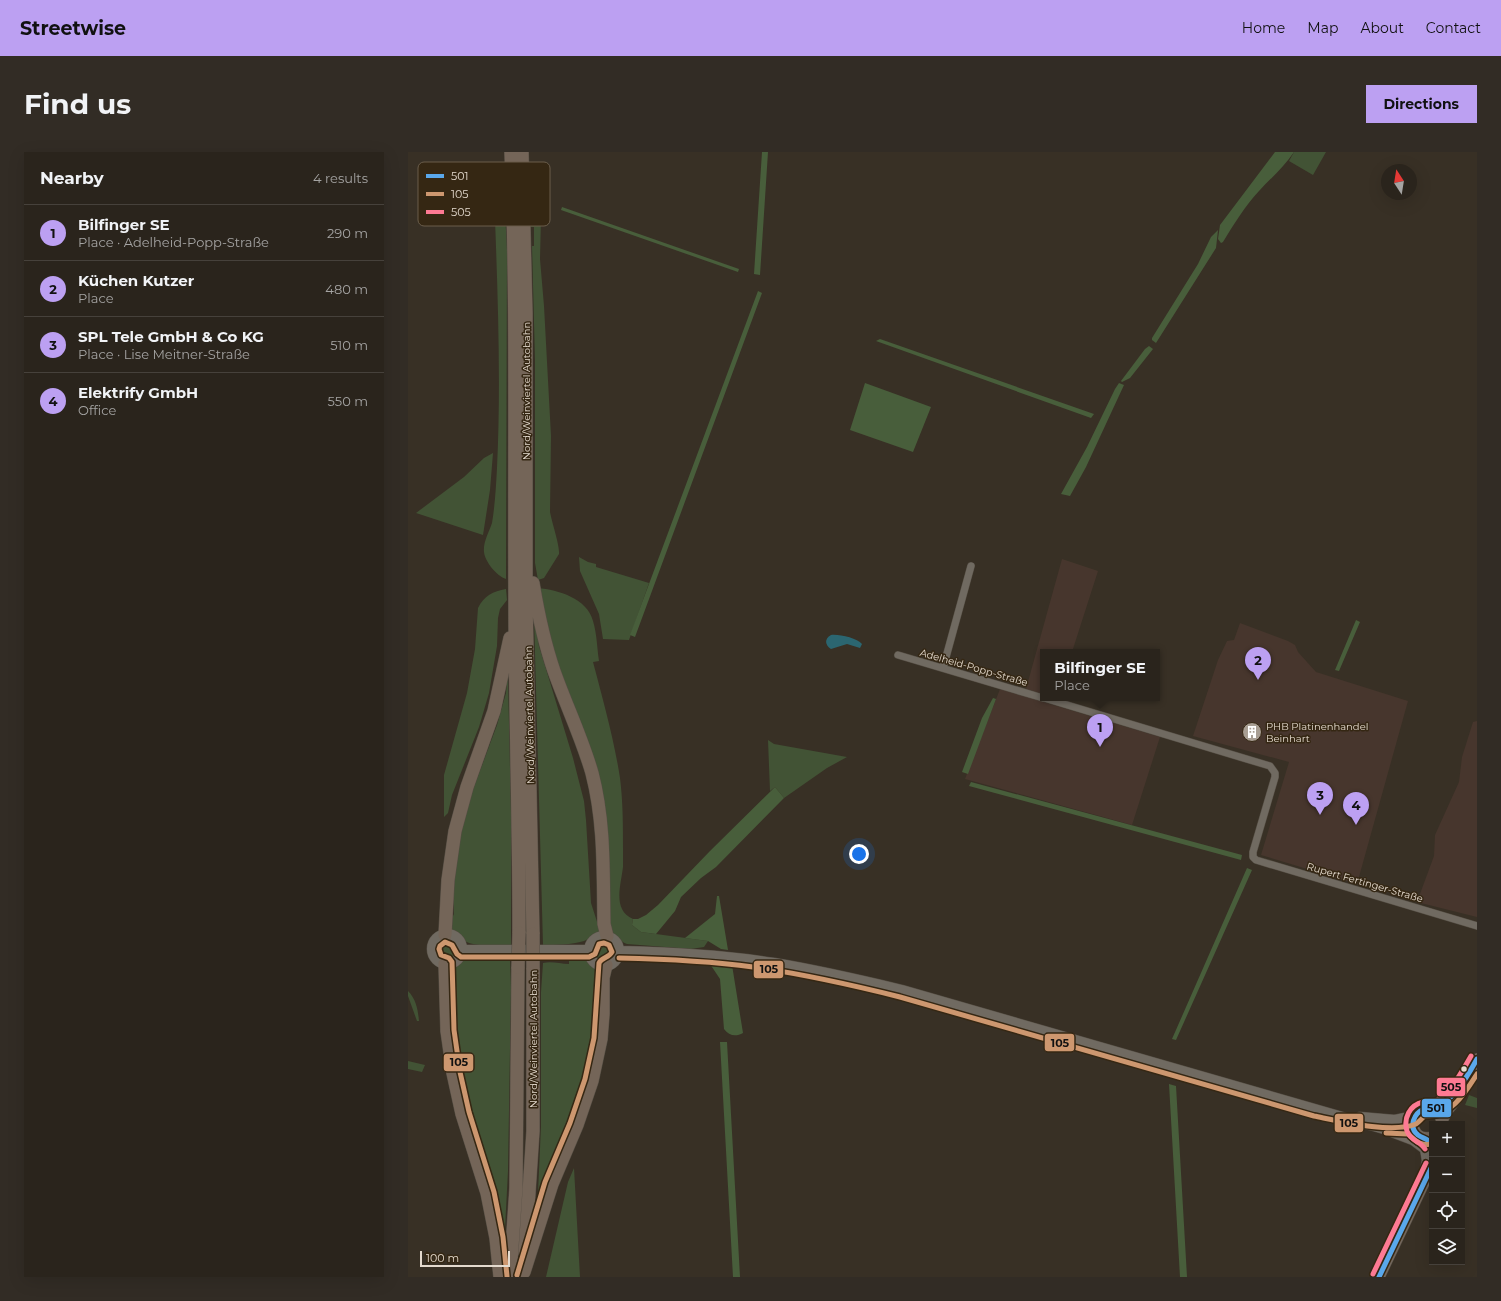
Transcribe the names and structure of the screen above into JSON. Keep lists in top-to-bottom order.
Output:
{
  "streets": {
    "highway": ["Nord/Weinviertel Autobahn"],
    "street": ["Adelheid-Popp-Straße", "Rupert Fertinger-Straße"]
  },
  "crossings": [
    ["Adelheid-Popp-Straße", "Rupert Fertinger-Straße"]
  ],
  "places": {
    "building": ["PHB Platinenhandel Beinhart"]
  },
  "lines": ["transit line 105", "transit line 505", "transit line 501"],
  "legend": ["501", "105", "505"],
  "scale_bar": "100 m",
  "north": "top",
  "page": {
    "header": "Streetwise",
    "nav": [
      "Home",
      "Map",
      "About",
      "Contact"
    ],
    "buttons": "Directions",
    "title": "Find us",
    "heading": ["Nearby", "4 results"],
    "list": [
      {
        "mark": "1",
        "name": "Bilfinger SE",
        "note": "Place · Adelheid-Popp-Straße",
        "value": "290 m"
      },
      {
        "mark": "2",
        "name": "Küchen Kutzer",
        "note": "Place",
        "value": "480 m"
      },
      {
        "mark": "3",
        "name": "SPL Tele GmbH & Co KG",
        "note": "Place · Lise Meitner-Straße",
        "value": "510 m"
      },
      {
        "mark": "4",
        "name": "Elektrify GmbH",
        "note": "Office",
        "value": "550 m"
      }
    ],
    "pins": [
      "2",
      "1",
      "3",
      "4"
    ],
    "popup": ["Bilfinger SE", "Place"],
    "map_buttons": ["+", "−"],
    "scale": "100 m"
  }
}
